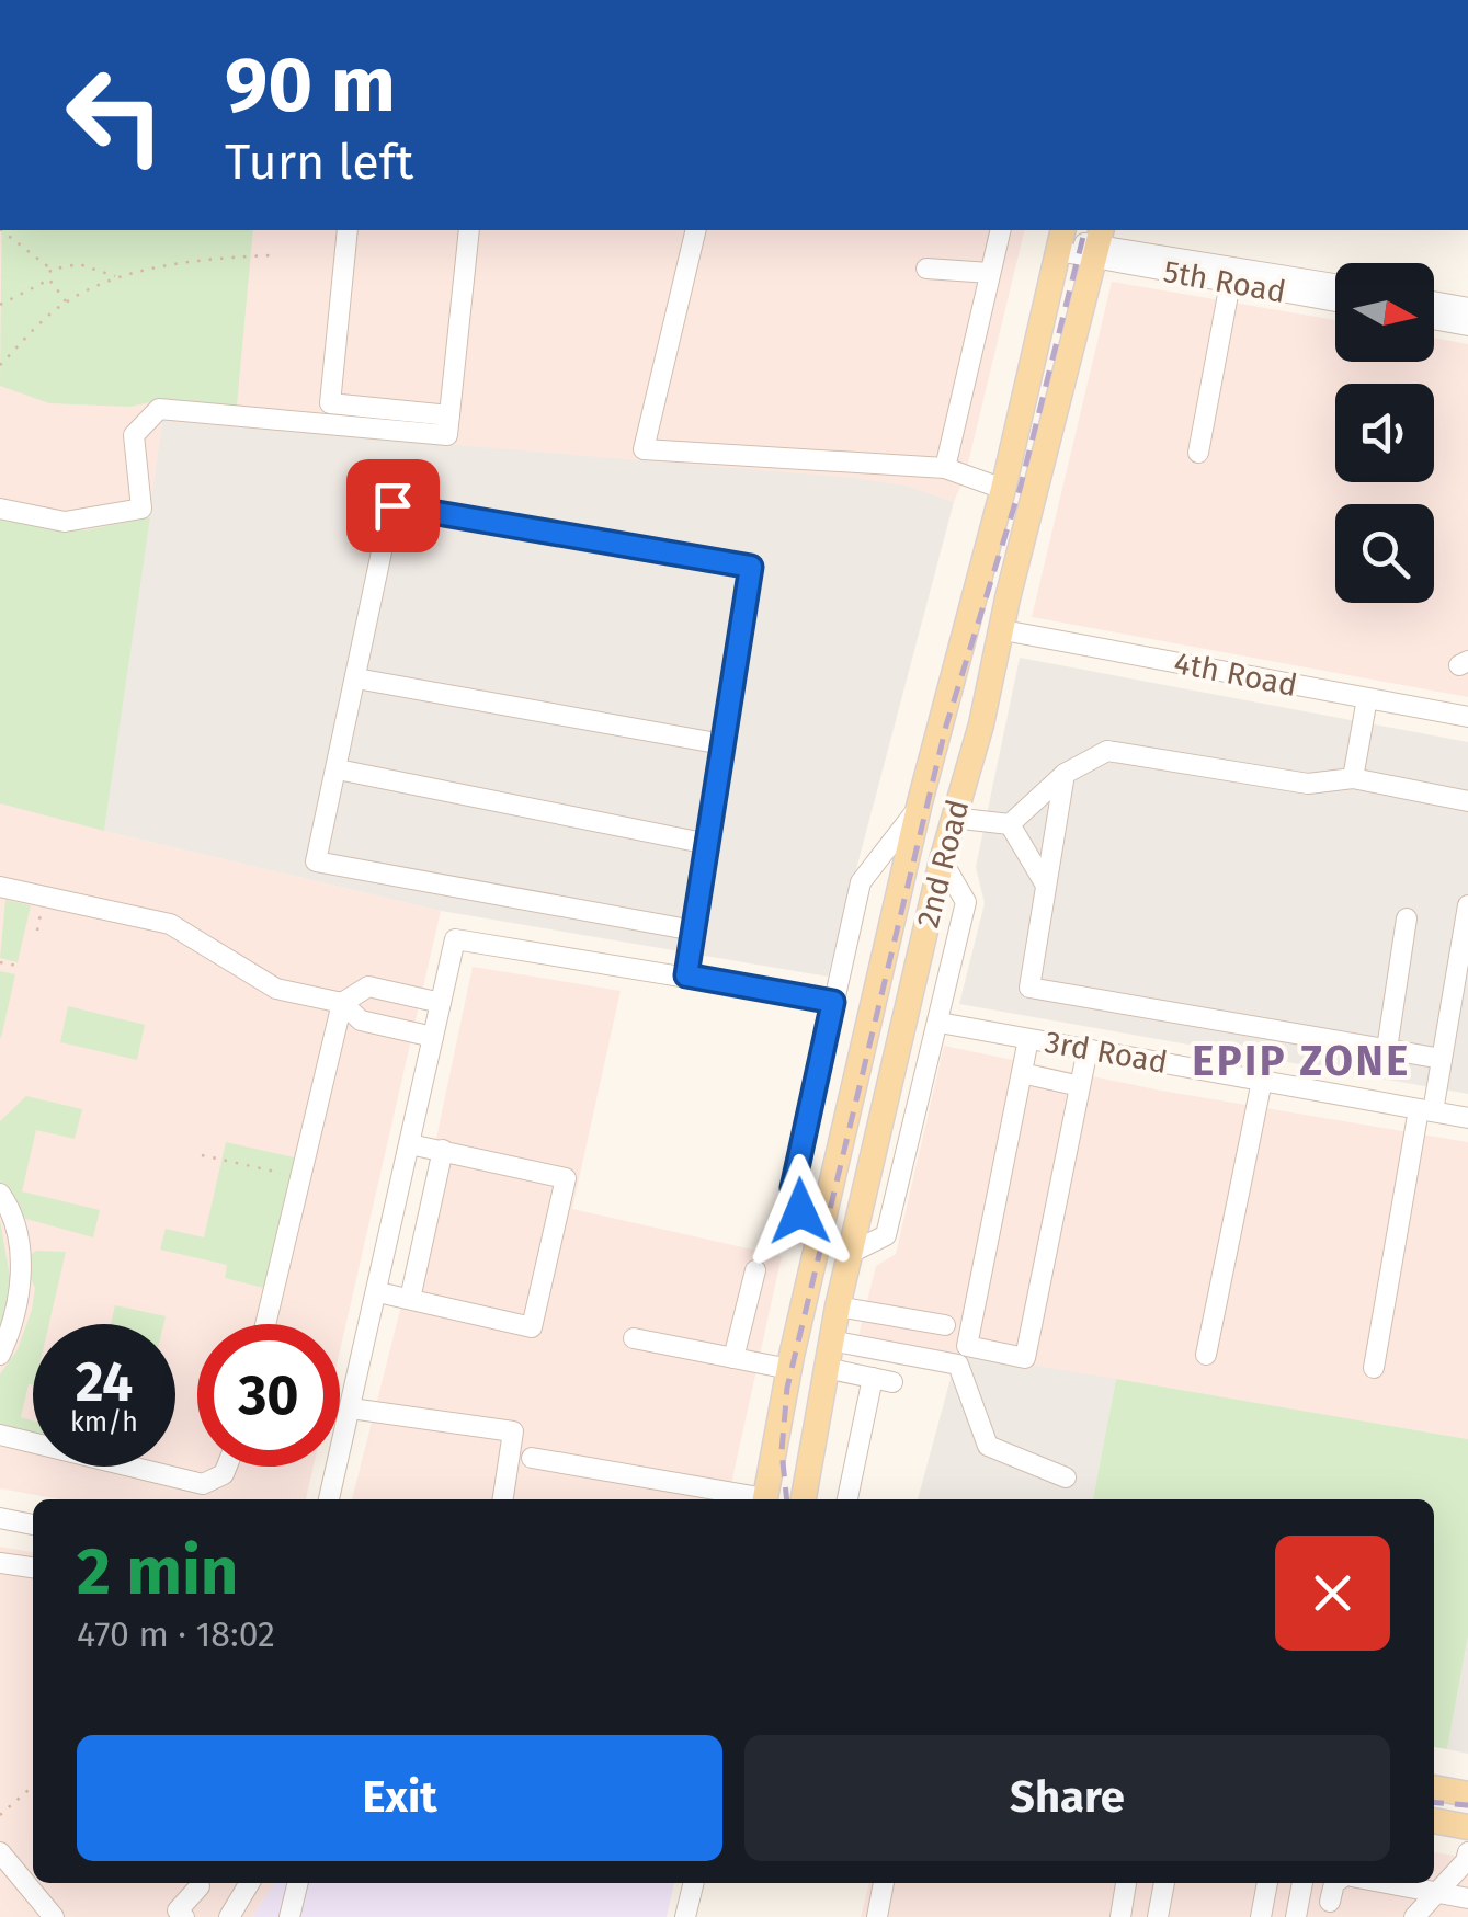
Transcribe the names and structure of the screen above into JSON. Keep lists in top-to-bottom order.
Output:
{
  "streets": {
    "main road": ["2nd Road"],
    "street": ["5th Road", "4th Road", "3rd Road"]
  },
  "crossings": [
    ["5th Road", "2nd Road"],
    ["4th Road", "2nd Road"]
  ],
  "districts": ["EPIP ZONE"],
  "north": "right",
  "page": {
    "turn": ["90 m", "Turn left"],
    "speed": "24 km/h",
    "limit": "30",
    "heading": ["2 min", "470 m · 18:02"],
    "buttons": ["Exit", "Share"]
  }
}
